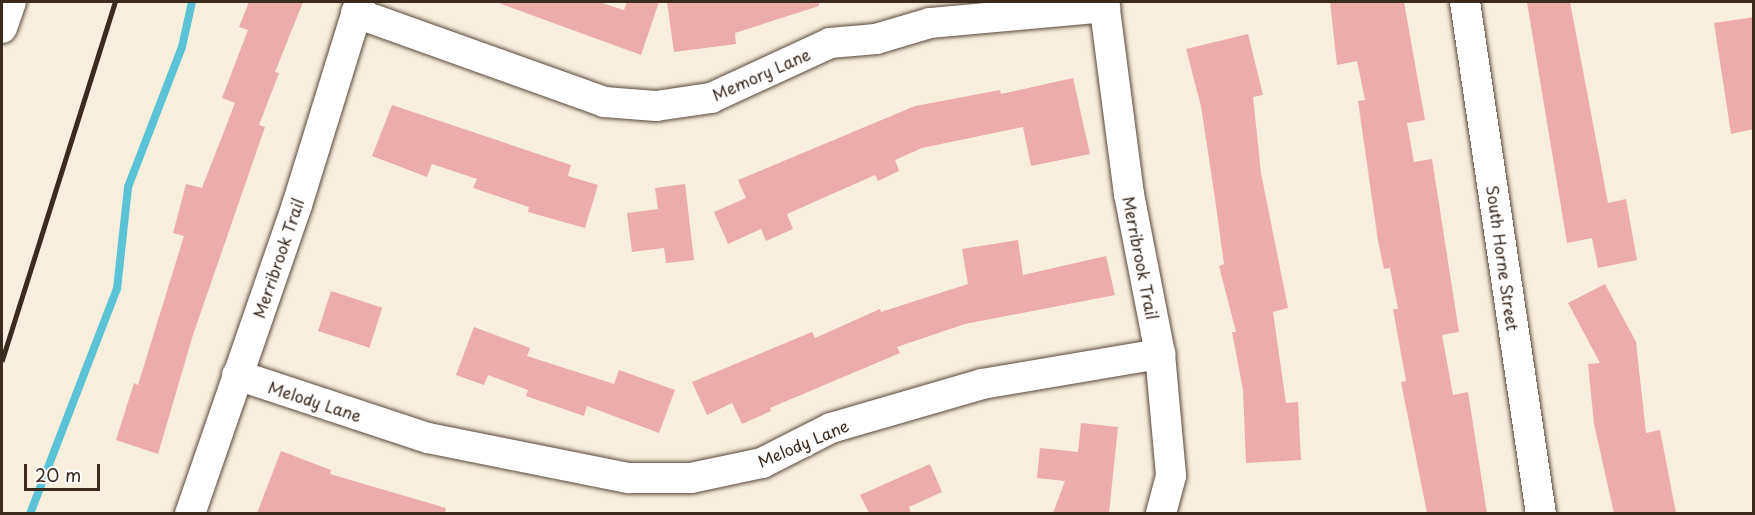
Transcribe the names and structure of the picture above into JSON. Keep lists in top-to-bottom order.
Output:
{
  "streets": {
    "street": [
      "Memory Lane",
      "Merribrook Trail",
      "South Horne Street",
      "Melody Lane"
    ]
  },
  "crossings": [
    ["Memory Lane", "Merribrook Trail"],
    ["Merribrook Trail", "Melody Lane"]
  ],
  "scale_bar": "20 m"
}
